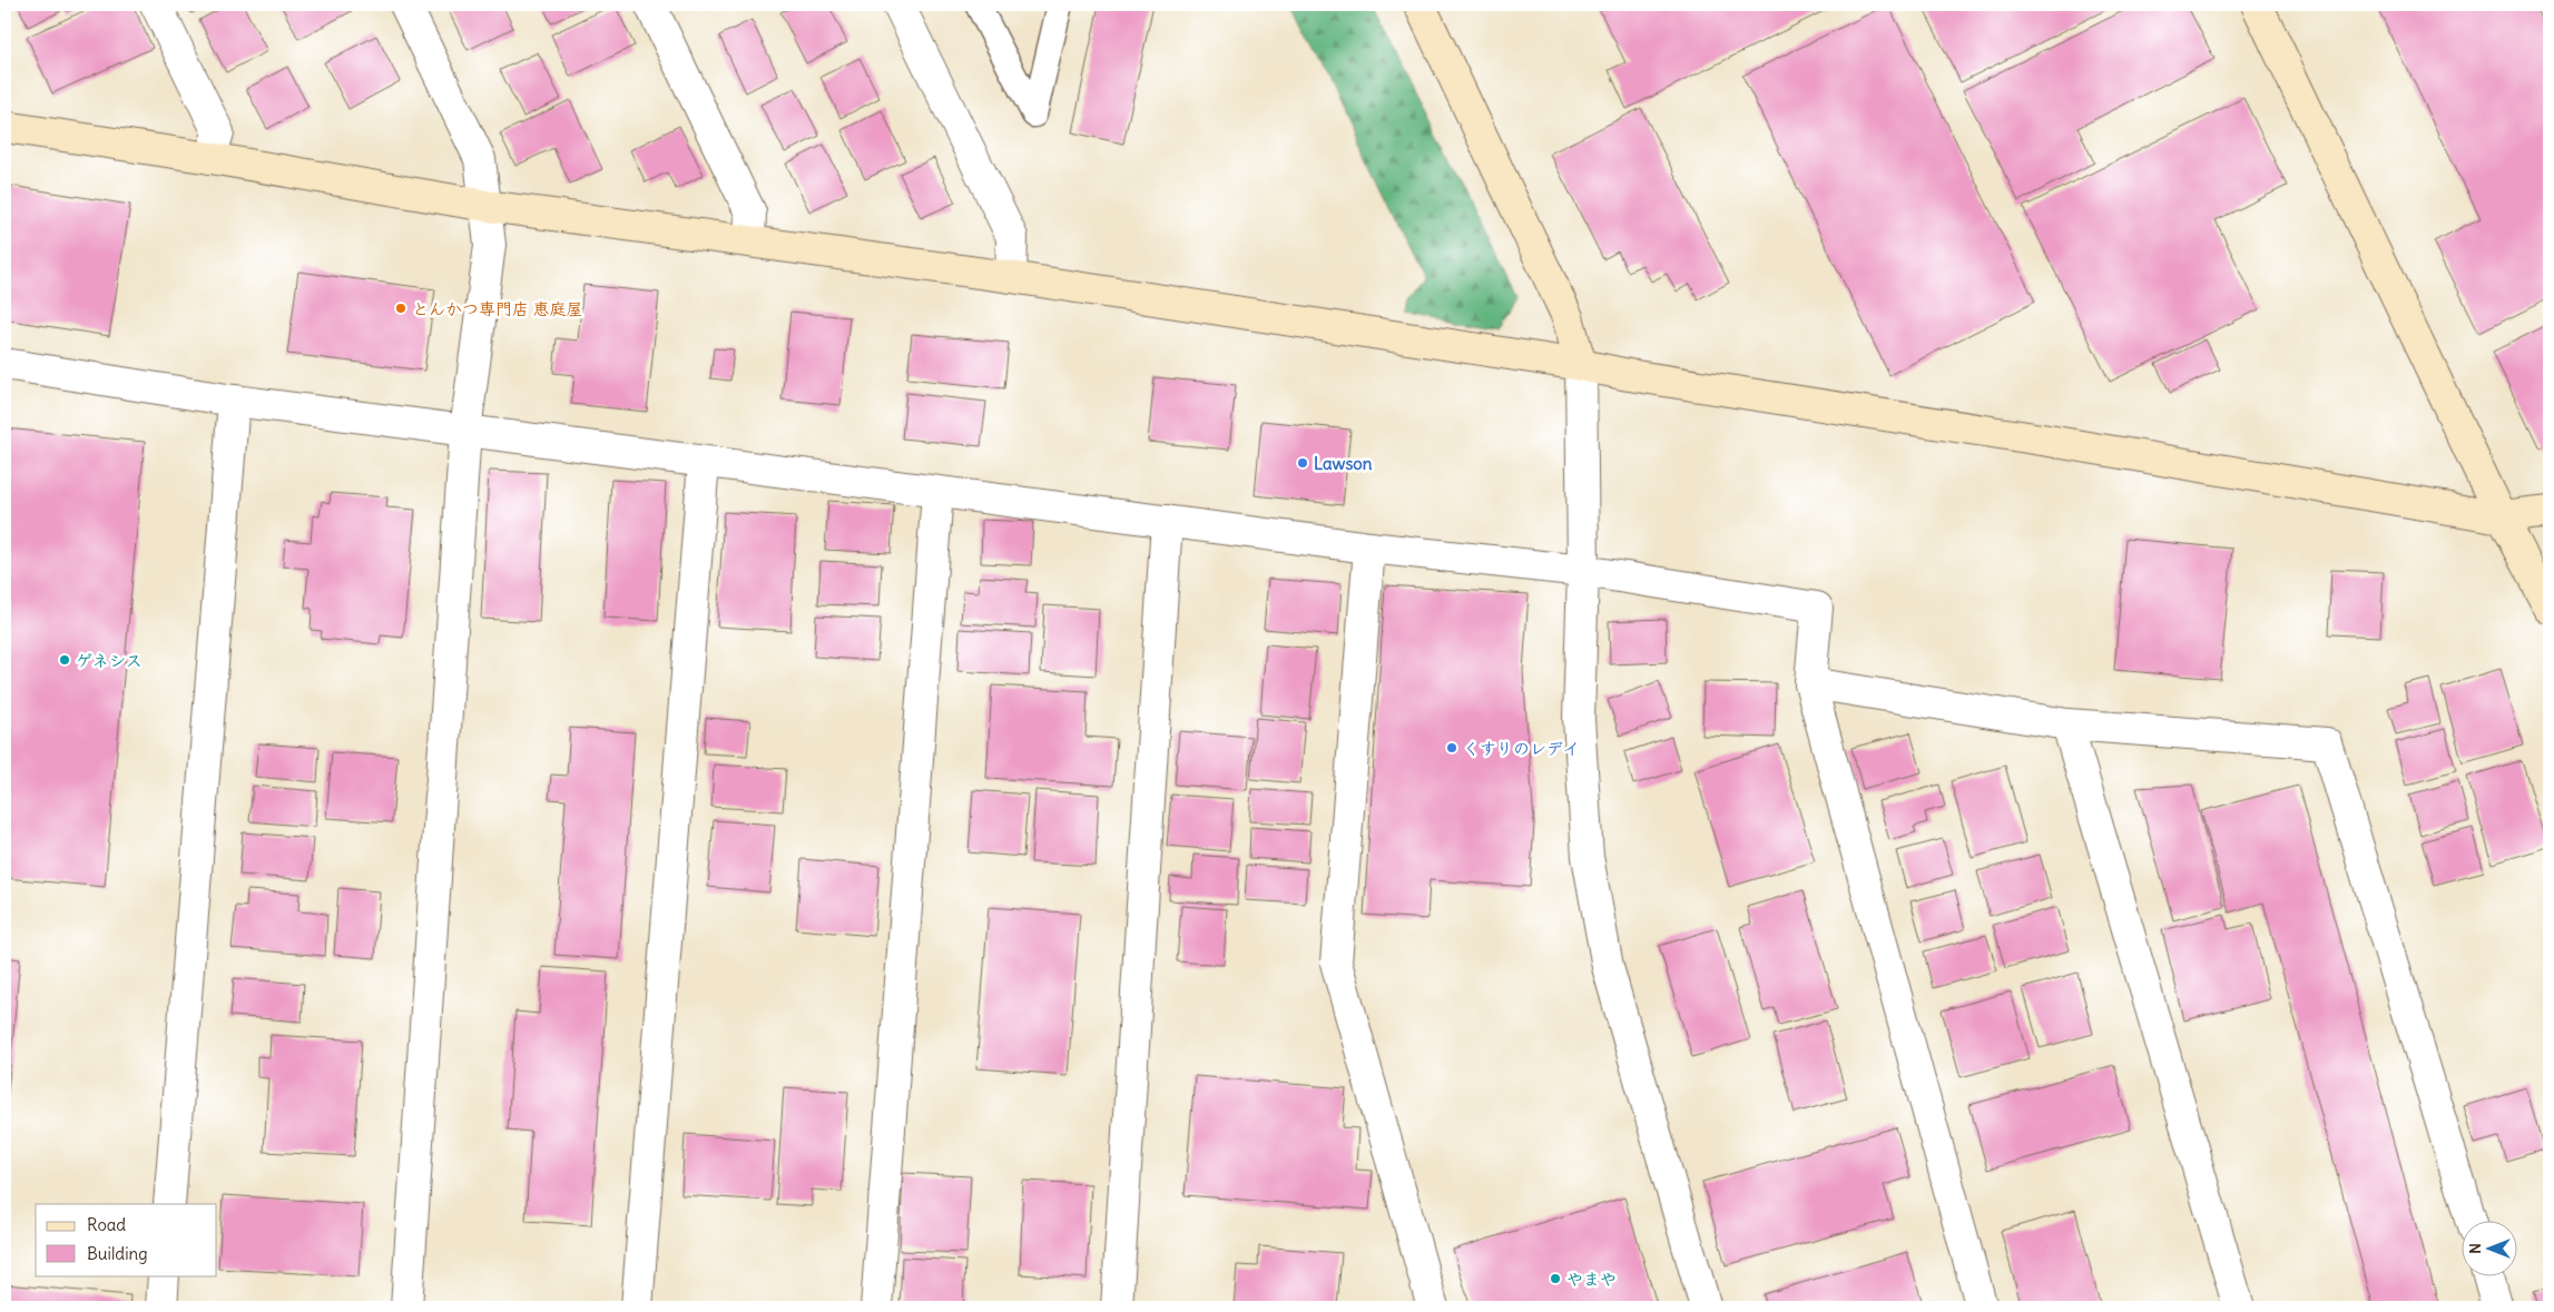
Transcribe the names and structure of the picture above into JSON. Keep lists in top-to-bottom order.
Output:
{
  "places": [
    "とんかつ専門店 恵庭屋",
    "Lawson",
    "ゲネシス",
    "くすりのレデイ",
    "やまや"
  ],
  "legend": ["Road", "Building"],
  "north": "left"
}
